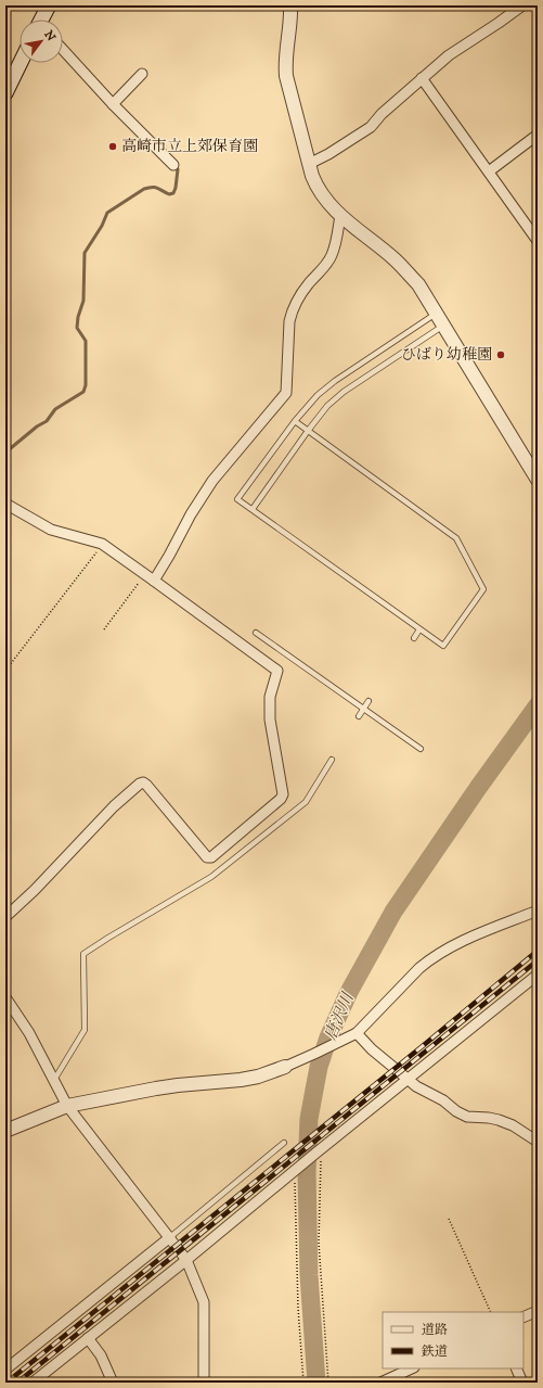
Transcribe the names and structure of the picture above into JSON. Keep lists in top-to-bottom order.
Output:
{
  "water": ["唐沢川"],
  "places": ["高崎市立上郊保育園", "ひばり幼稚園"],
  "legend": ["道路", "鉄道"],
  "north": "top right"
}
